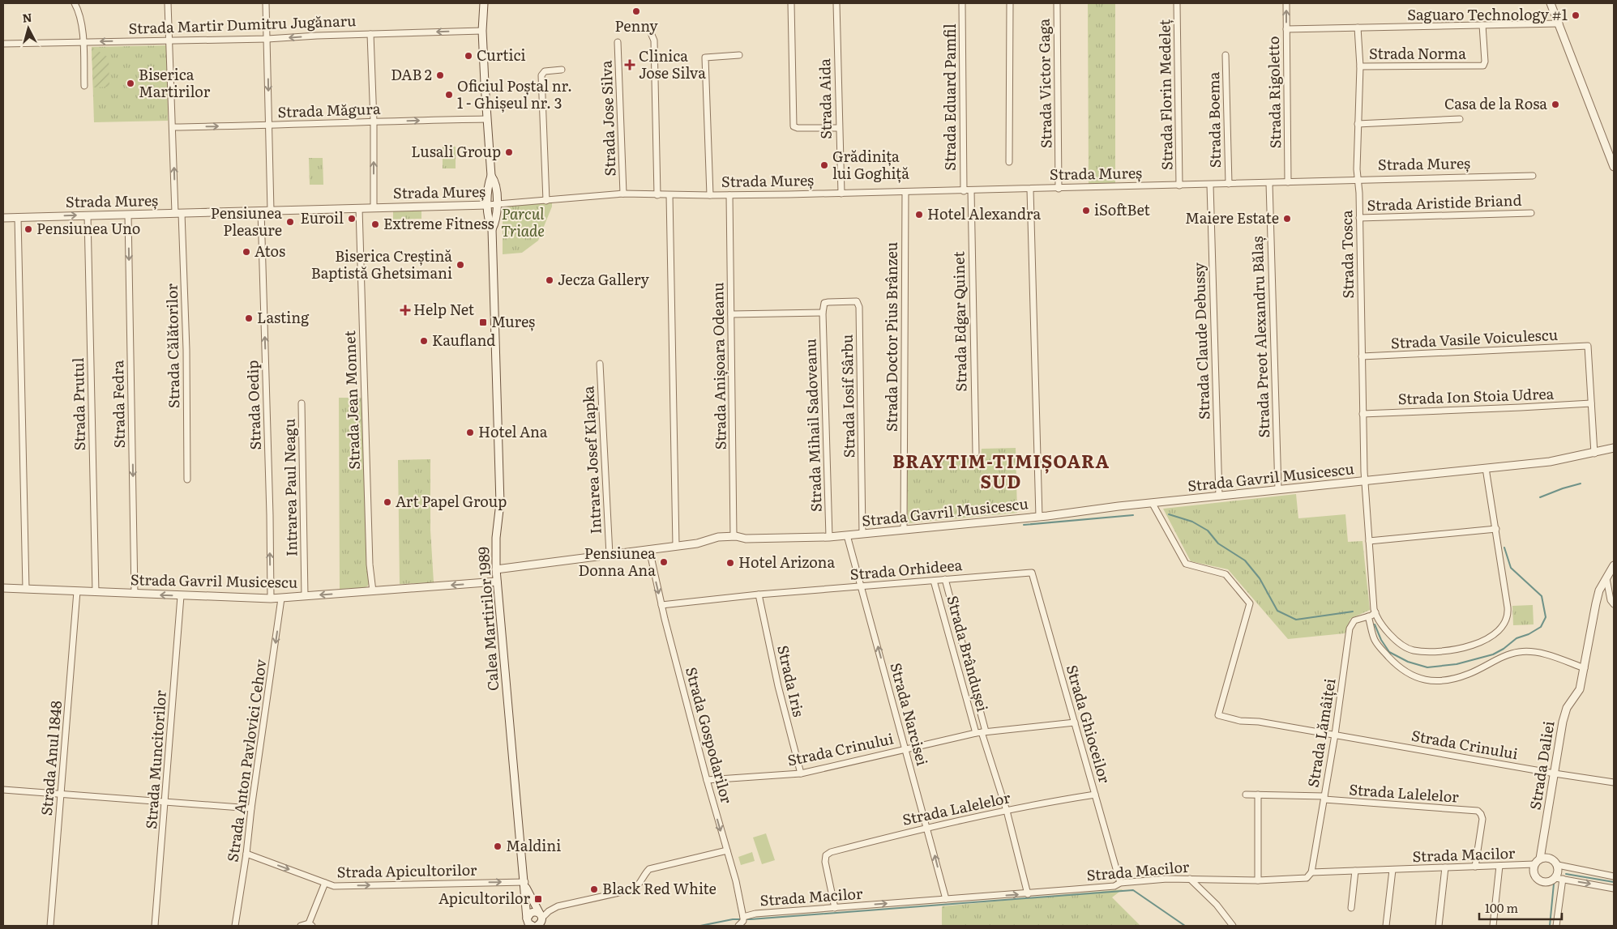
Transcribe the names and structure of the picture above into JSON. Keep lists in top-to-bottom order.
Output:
{
  "streets": {
    "street": [
      "Strada Martir Dumitru Jugănaru",
      "Strada Norma",
      "Strada Victor Gaga",
      "Strada Rigoletto",
      "Strada Florin Medeleț",
      "Strada Eduard Pamfil",
      "Strada Aida",
      "Strada Măgura",
      "Strada Jose Silva",
      "Strada Boema",
      "Strada Mureș",
      "Strada Aristide Briand",
      "Strada Tosca",
      "Strada Edgar Quinet",
      "Strada Doctor Pius Brânzeu",
      "Strada Preot Alexandru Bălaș",
      "Strada Vasile Voiculescu",
      "Strada Claude Debussy",
      "Strada Călătorilor",
      "Strada Anișoara Odeanu",
      "Strada Iosif Sârbu",
      "Strada Ion Stoia Udrea",
      "Strada Jean Monnet",
      "Strada Prutul",
      "Strada Fedra",
      "Strada Oedip",
      "Strada Mihail Sadoveanu",
      "Intrarea Josef Klapka",
      "Strada Gavril Musicescu",
      "Intrarea Paul Neagu",
      "Strada Orhideea",
      "Calea Martirilor 1989",
      "Strada Brândușei",
      "Strada Iris",
      "Strada Narcisei",
      "Strada Ghioceilor",
      "Strada Lămâiței",
      "Strada Gospodarilor",
      "Strada Crinului",
      "Strada Anul 1848",
      "Strada Muncitorilor",
      "Strada Anton Pavlovici Cehov",
      "Strada Daliei",
      "Strada Lalelelor",
      "Strada Macilor",
      "Strada Apicultorilor"
    ]
  },
  "crossings": [
    ["Strada Martir Dumitru Jugănaru", "Strada Călătorilor"],
    ["Strada Martir Dumitru Jugănaru", "Calea Martirilor 1989"],
    ["Strada Norma", "Strada Tosca"],
    ["Strada Victor Gaga", "Strada Mureș"],
    ["Strada Rigoletto", "Strada Mureș"],
    ["Strada Florin Medeleț", "Strada Mureș"],
    ["Strada Eduard Pamfil", "Strada Mureș"],
    ["Strada Aida", "Strada Mureș"],
    ["Strada Măgura", "Strada Călătorilor"],
    ["Strada Măgura", "Calea Martirilor 1989"],
    ["Strada Jose Silva", "Strada Mureș"],
    ["Strada Boema", "Strada Mureș"],
    ["Strada Mureș", "Strada Tosca"],
    ["Strada Mureș", "Strada Edgar Quinet"],
    ["Strada Mureș", "Strada Doctor Pius Brânzeu"],
    ["Strada Mureș", "Strada Preot Alexandru Bălaș"],
    ["Strada Mureș", "Strada Claude Debussy"],
    ["Strada Mureș", "Strada Călătorilor"],
    ["Strada Mureș", "Strada Anișoara Odeanu"],
    ["Strada Mureș", "Strada Jean Monnet"],
    ["Strada Mureș", "Strada Prutul"],
    ["Strada Mureș", "Strada Fedra"],
    ["Strada Mureș", "Strada Oedip"],
    ["Strada Mureș", "Calea Martirilor 1989"],
    ["Strada Aristide Briand", "Strada Tosca"],
    ["Strada Tosca", "Strada Vasile Voiculescu"],
    ["Strada Tosca", "Strada Ion Stoia Udrea"],
    ["Strada Tosca", "Strada Gavril Musicescu"],
    ["Strada Tosca", "Strada Lămâiței"],
    ["Strada Doctor Pius Brânzeu", "Strada Gavril Musicescu"],
    ["Strada Preot Alexandru Bălaș", "Strada Gavril Musicescu"],
    ["Strada Vasile Voiculescu", "Strada Ion Stoia Udrea"],
    ["Strada Claude Debussy", "Strada Gavril Musicescu"],
    ["Strada Anișoara Odeanu", "Strada Gavril Musicescu"],
    ["Strada Iosif Sârbu", "Strada Mihail Sadoveanu"],
    ["Strada Iosif Sârbu", "Strada Gavril Musicescu"],
    ["Strada Jean Monnet", "Strada Gavril Musicescu"],
    ["Strada Prutul", "Strada Gavril Musicescu"],
    ["Strada Fedra", "Strada Gavril Musicescu"],
    ["Strada Oedip", "Strada Gavril Musicescu"],
    ["Strada Mihail Sadoveanu", "Strada Gavril Musicescu"],
    ["Intrarea Josef Klapka", "Strada Gavril Musicescu"],
    ["Strada Gavril Musicescu", "Intrarea Paul Neagu"],
    ["Strada Gavril Musicescu", "Calea Martirilor 1989"],
    ["Strada Gavril Musicescu", "Strada Narcisei"],
    ["Strada Gavril Musicescu", "Strada Gospodarilor"],
    ["Strada Gavril Musicescu", "Strada Crinului"],
    ["Strada Gavril Musicescu", "Strada Anul 1848"],
    ["Strada Gavril Musicescu", "Strada Muncitorilor"],
    ["Strada Gavril Musicescu", "Strada Anton Pavlovici Cehov"],
    ["Strada Orhideea", "Strada Brândușei"],
    ["Strada Orhideea", "Strada Iris"],
    ["Strada Orhideea", "Strada Narcisei"],
    ["Strada Orhideea", "Strada Ghioceilor"],
    ["Strada Orhideea", "Strada Gospodarilor"],
    ["Calea Martirilor 1989", "Strada Apicultorilor"],
    ["Strada Brândușei", "Strada Crinului"],
    ["Strada Brândușei", "Strada Lalelelor"],
    ["Strada Brândușei", "Strada Macilor"],
    ["Strada Iris", "Strada Crinului"],
    ["Strada Narcisei", "Strada Crinului"],
    ["Strada Narcisei", "Strada Lalelelor"],
    ["Strada Narcisei", "Strada Macilor"],
    ["Strada Ghioceilor", "Strada Crinului"],
    ["Strada Ghioceilor", "Strada Lalelelor"],
    ["Strada Ghioceilor", "Strada Macilor"],
    ["Strada Lămâiței", "Strada Crinului"],
    ["Strada Lămâiței", "Strada Lalelelor"],
    ["Strada Lămâiței", "Strada Macilor"],
    ["Strada Gospodarilor", "Strada Crinului"],
    ["Strada Gospodarilor", "Strada Macilor"],
    ["Strada Crinului", "Strada Daliei"],
    ["Strada Anton Pavlovici Cehov", "Strada Apicultorilor"],
    ["Strada Daliei", "Strada Macilor"],
    ["Strada Lalelelor", "Strada Macilor"]
  ],
  "one_way": [
    "Strada Martir Dumitru Jugănaru",
    "Strada Măgura",
    "Strada Fedra",
    "Strada Oedip",
    "Strada Narcisei",
    "Strada Anton Pavlovici Cehov",
    "Strada Apicultorilor"
  ],
  "districts": ["BRAYTIM-TIMIȘOARA SUD"],
  "parks": ["Parcul Triade"],
  "places": {
    "other": [
      "Penny",
      "Saguaro Technology #1",
      "Curtici",
      "DAB 2",
      "Biserica Martirilor",
      "Oficiul Poștal nr. 1 - Ghișeul nr. 3",
      "Casa de la Rosa",
      "Lusali Group",
      "Grădinița lui Goghiță",
      "iSoftBet",
      "Hotel Alexandra",
      "Euroil",
      "Maiere Estate",
      "Pensiunea Pleasure",
      "Extreme Fitness",
      "Pensiunea Uno",
      "Atos",
      "Biserica Creștină Baptistă Ghetsimani",
      "Jecza Gallery",
      "Lasting",
      "Kaufland",
      "Hotel Ana",
      "Art Papel Group",
      "Pensiunea Donna Ana",
      "Hotel Arizona",
      "Maldini",
      "Black Red White"
    ],
    "health": ["Clinica Jose Silva", "Help Net"],
    "transit": ["Mureș", "Apicultorilor"]
  },
  "scale_bar": "100 m",
  "north": "top"
}
